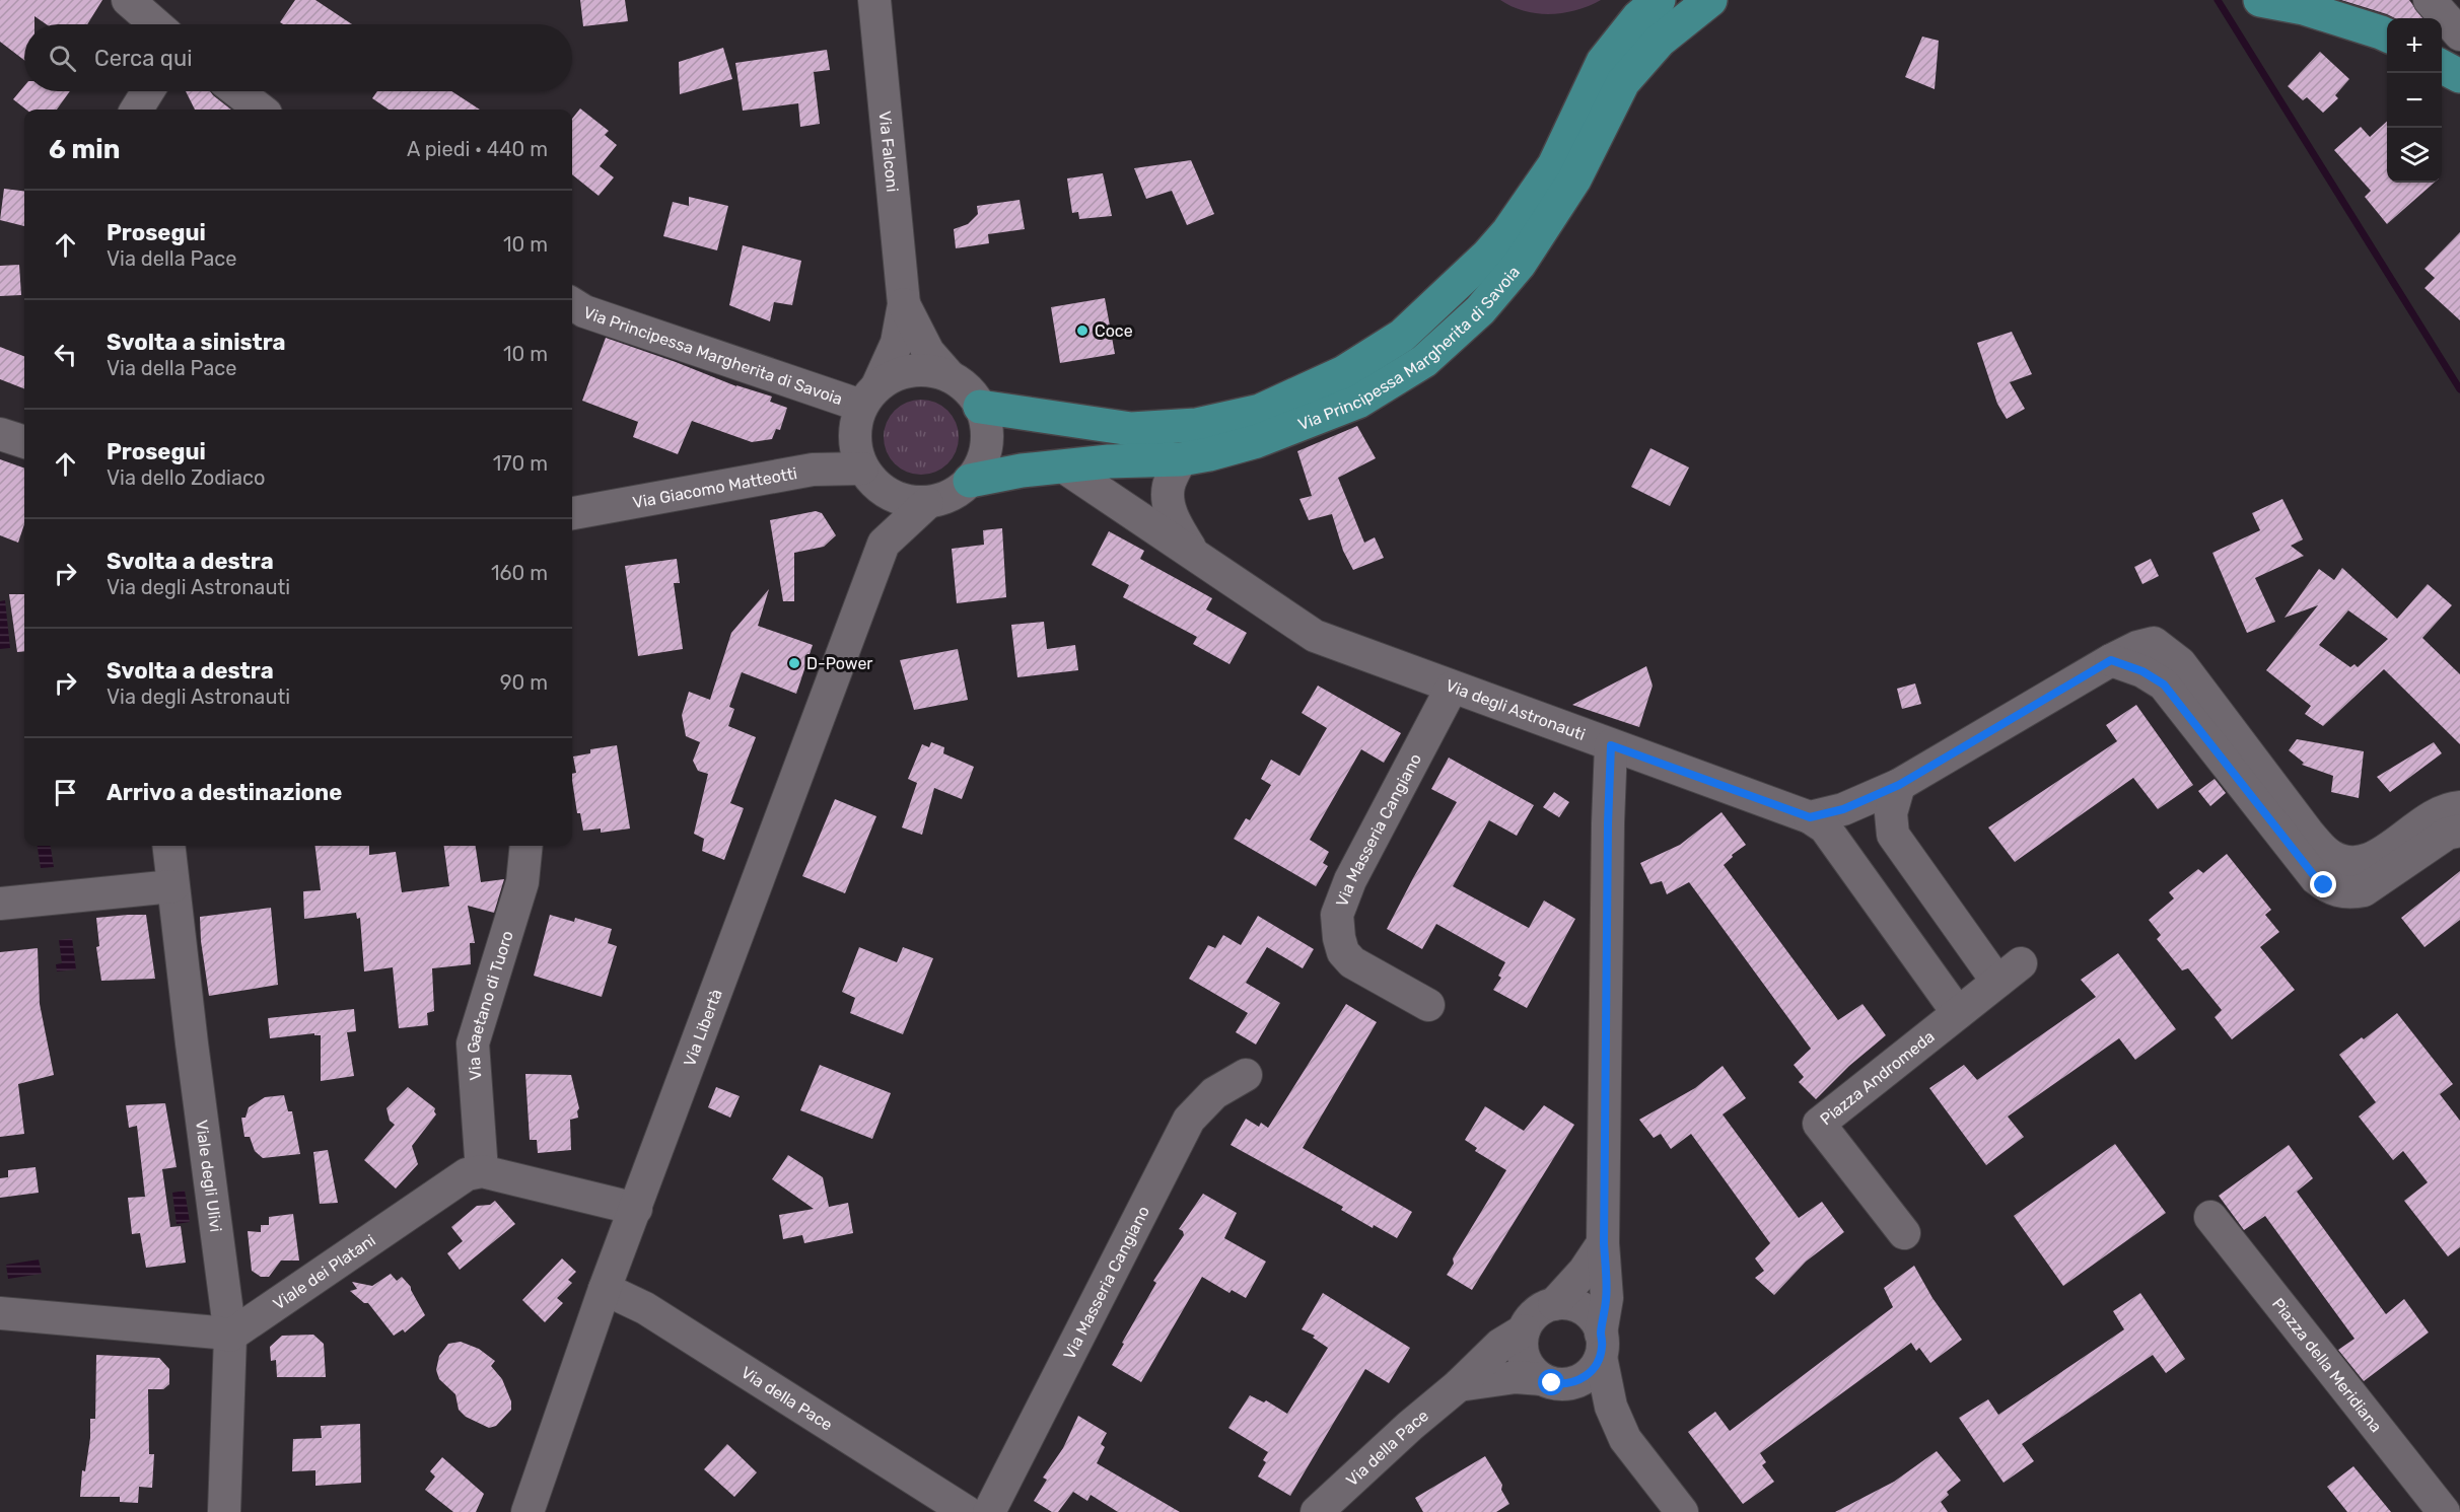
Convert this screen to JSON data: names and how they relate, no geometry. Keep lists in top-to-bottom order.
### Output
{
  "streets": {
    "main road": ["Via Principessa Margherita di Savoia"],
    "street": [
      "Via Falconi",
      "Via Giacomo Matteotti",
      "Via degli Astronauti",
      "Via Masseria Cangiano",
      "Via Gaetano di Tuoro",
      "Via Libertà",
      "Piazza Andromeda",
      "Viale degli Ulivi",
      "Viale dei Platani",
      "Piazza della Meridiana",
      "Via della Pace"
    ]
  },
  "crossings": [
    ["Via Falconi", "Via Principessa Margherita di Savoia"],
    ["Via Falconi", "Via Giacomo Matteotti"],
    ["Via Falconi", "Via Libertà"],
    ["Via Principessa Margherita di Savoia", "Via Giacomo Matteotti"],
    ["Via Principessa Margherita di Savoia", "Via degli Astronauti"],
    ["Via Principessa Margherita di Savoia", "Via Libertà"],
    ["Via Giacomo Matteotti", "Via Libertà"],
    ["Via degli Astronauti", "Via Masseria Cangiano"],
    ["Via Gaetano di Tuoro", "Viale dei Platani"],
    ["Via Libertà", "Via della Pace"],
    ["Viale degli Ulivi", "Viale dei Platani"]
  ],
  "places": ["Coce", "D-Power"],
  "page": {
    "map_buttons": ["+", "−"],
    "search": "Cerca qui",
    "heading": ["6 min", "A piedi · 440 m"],
    "list": [
      ["Prosegui", "Via della Pace", "10 m"],
      ["Svolta a sinistra", "Via della Pace", "10 m"],
      ["Prosegui", "Via dello Zodiaco", "170 m"],
      ["Svolta a destra", "Via degli Astronauti", "160 m"],
      ["Svolta a destra", "Via degli Astronauti", "90 m"],
      "Arrivo a destinazione"
    ]
  }
}
